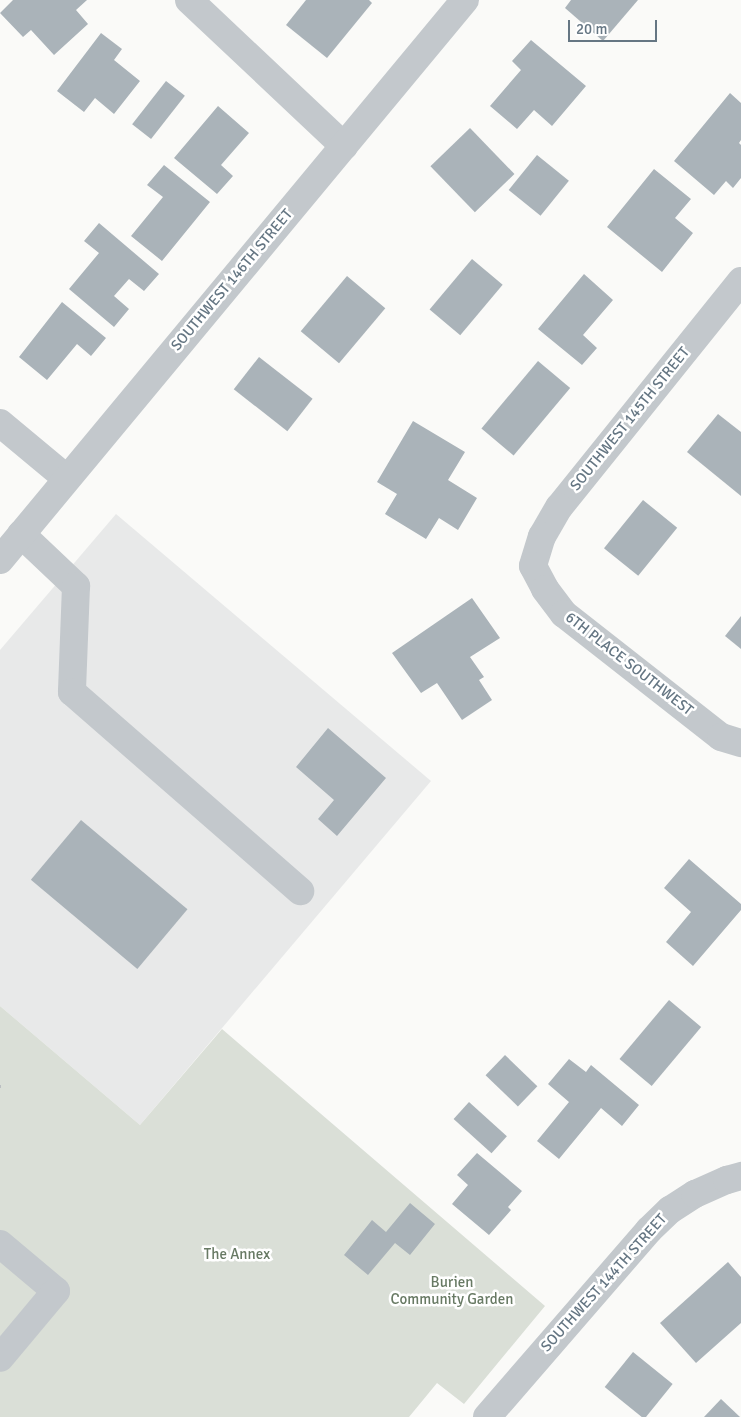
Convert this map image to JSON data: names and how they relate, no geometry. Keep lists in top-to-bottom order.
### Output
{
  "streets": {
    "street": [
      "SOUTHWEST 146TH STREET",
      "SOUTHWEST 145TH STREET",
      "6TH PLACE SOUTHWEST",
      "SOUTHWEST 144TH STREET"
    ]
  },
  "crossings": [
    ["SOUTHWEST 145TH STREET", "6TH PLACE SOUTHWEST"]
  ],
  "parks": ["The Annex", "Burien Community Garden"],
  "scale_bar": "20 m"
}
